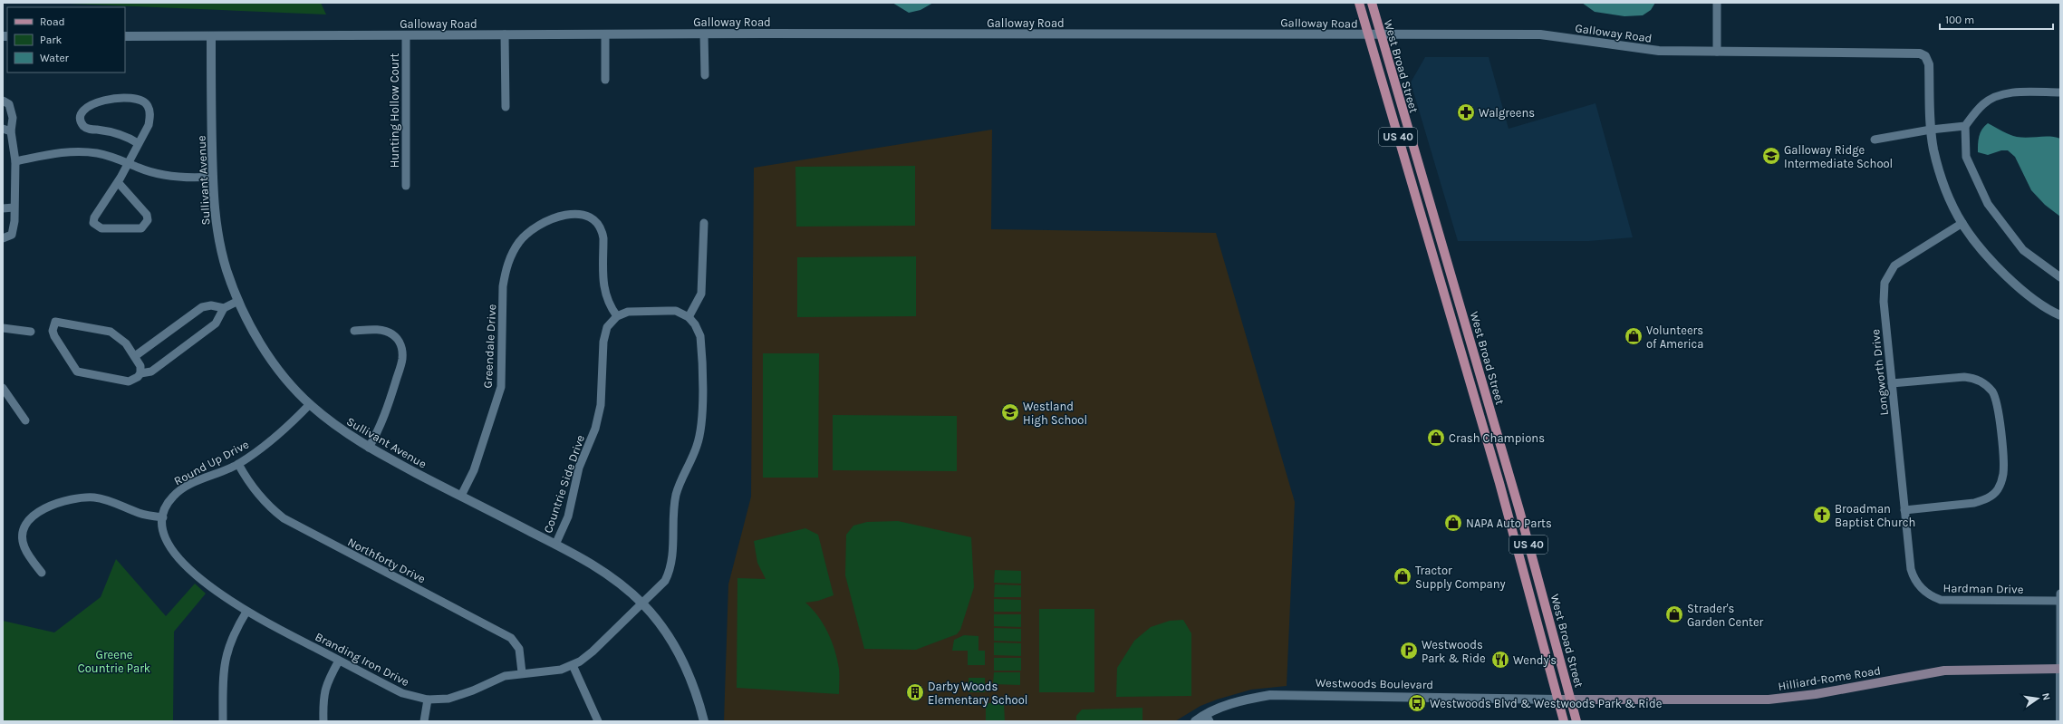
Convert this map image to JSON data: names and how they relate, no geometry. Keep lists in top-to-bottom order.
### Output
{
  "streets": {
    "main road": ["West Broad Street", "US 40", "Hilliard-Rome Road"],
    "street": [
      "Galloway Road",
      "Hunting Hollow Court",
      "Sullivant Avenue",
      "Greendale Drive",
      "Longworth Drive",
      "Round Up Drive",
      "Countrie Side Drive",
      "Northforty Drive",
      "Hardman Drive",
      "Branding Iron Drive",
      "Westwoods Boulevard"
    ]
  },
  "crossings": [
    ["Galloway Road", "West Broad Street"],
    ["Galloway Road", "Hunting Hollow Court"],
    ["Galloway Road", "Sullivant Avenue"],
    ["West Broad Street", "Hilliard-Rome Road"],
    ["West Broad Street", "Westwoods Boulevard"],
    ["Sullivant Avenue", "Greendale Drive"],
    ["Sullivant Avenue", "Round Up Drive"],
    ["Sullivant Avenue", "Countrie Side Drive"],
    ["Sullivant Avenue", "Branding Iron Drive"],
    ["Greendale Drive", "Countrie Side Drive"],
    ["Longworth Drive", "Hardman Drive"],
    ["Round Up Drive", "Northforty Drive"],
    ["Round Up Drive", "Branding Iron Drive"],
    ["Northforty Drive", "Branding Iron Drive"],
    ["Hilliard-Rome Road", "Westwoods Boulevard"]
  ],
  "parks": ["Greene Countrie Park"],
  "places": {
    "pharmacy": ["Walgreens"],
    "school or university": ["Galloway Ridge Intermediate School", "Westland High School"],
    "shop": [
      "Volunteers of America",
      "Crash Champions",
      "NAPA Auto Parts",
      "Tractor Supply Company",
      "Strader's Garden Center"
    ],
    "church": ["Broadman Baptist Church"],
    "parking": ["Westwoods Park & Ride"],
    "restaurant": ["Wendy's"],
    "building": ["Darby Woods Elementary School"],
    "bus stop": ["Westwoods Blvd & Westwoods Park & Ride"]
  },
  "legend": ["Road", "Park", "Water"],
  "scale_bar": "100 m",
  "north": "right"
}
